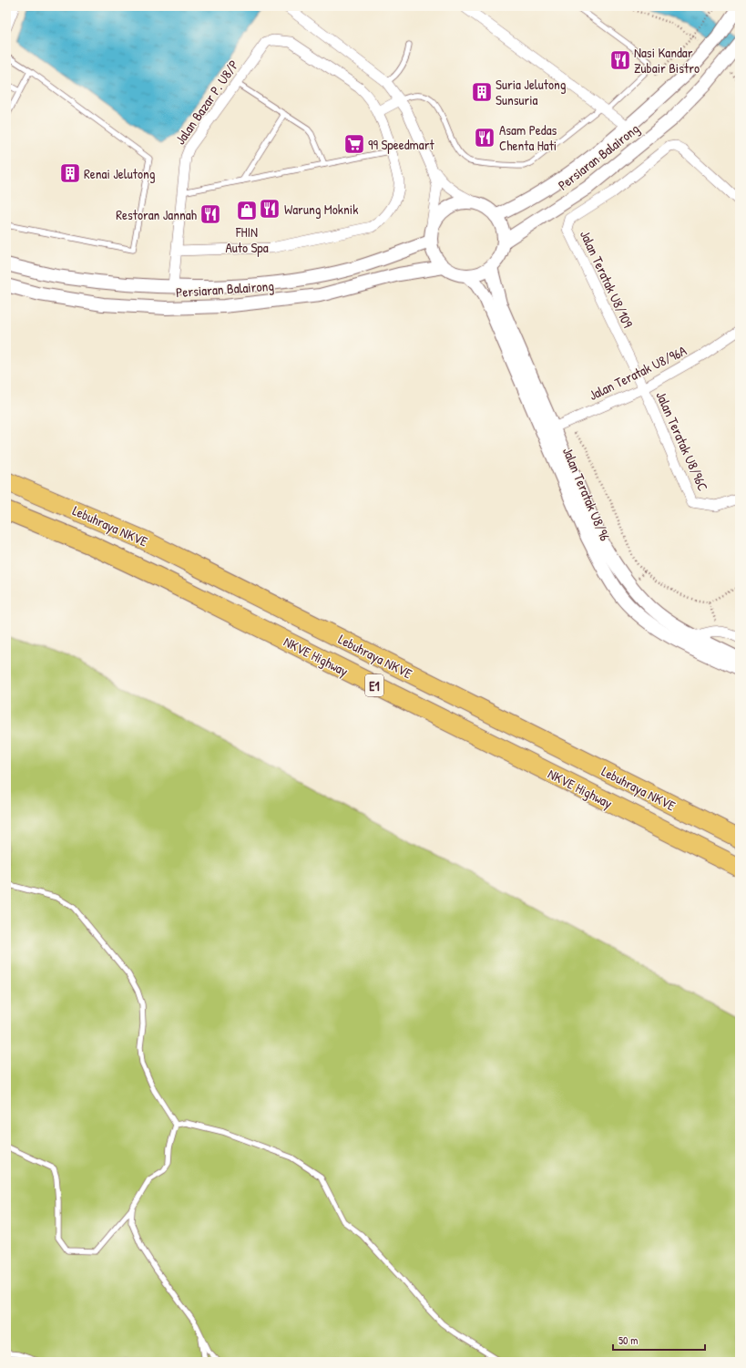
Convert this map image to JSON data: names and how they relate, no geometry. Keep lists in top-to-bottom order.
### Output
{
  "streets": {
    "highway": ["Lebuhraya NKVE", "NKVE Highway", "E1"],
    "street": [
      "Jalan Bazar P. U8/P",
      "Persiaran Balairong",
      "Jalan Teratak U8/109",
      "Jalan Teratak U8/96A",
      "Jalan Teratak U8/96C",
      "Jalan Teratak U8/96"
    ]
  },
  "crossings": [
    ["Jalan Bazar P. U8/P", "Persiaran Balairong"],
    ["Persiaran Balairong", "Jalan Teratak U8/96"],
    ["Jalan Teratak U8/109", "Jalan Teratak U8/96A"],
    ["Jalan Teratak U8/109", "Jalan Teratak U8/96C"],
    ["Jalan Teratak U8/96A", "Jalan Teratak U8/96C"],
    ["Jalan Teratak U8/96A", "Jalan Teratak U8/96"]
  ],
  "places": {
    "restaurant": [
      "Nasi Kandar Zubair Bistro",
      "Asam Pedas Chenta Hati",
      "Warung Moknik",
      "Restoran Jannah"
    ],
    "building": ["Suria Jelutong Sunsuria", "Renai Jelutong"],
    "supermarket": ["99 Speedmart"],
    "shop": ["FHIN Auto Spa"]
  },
  "scale_bar": "50 m"
}
